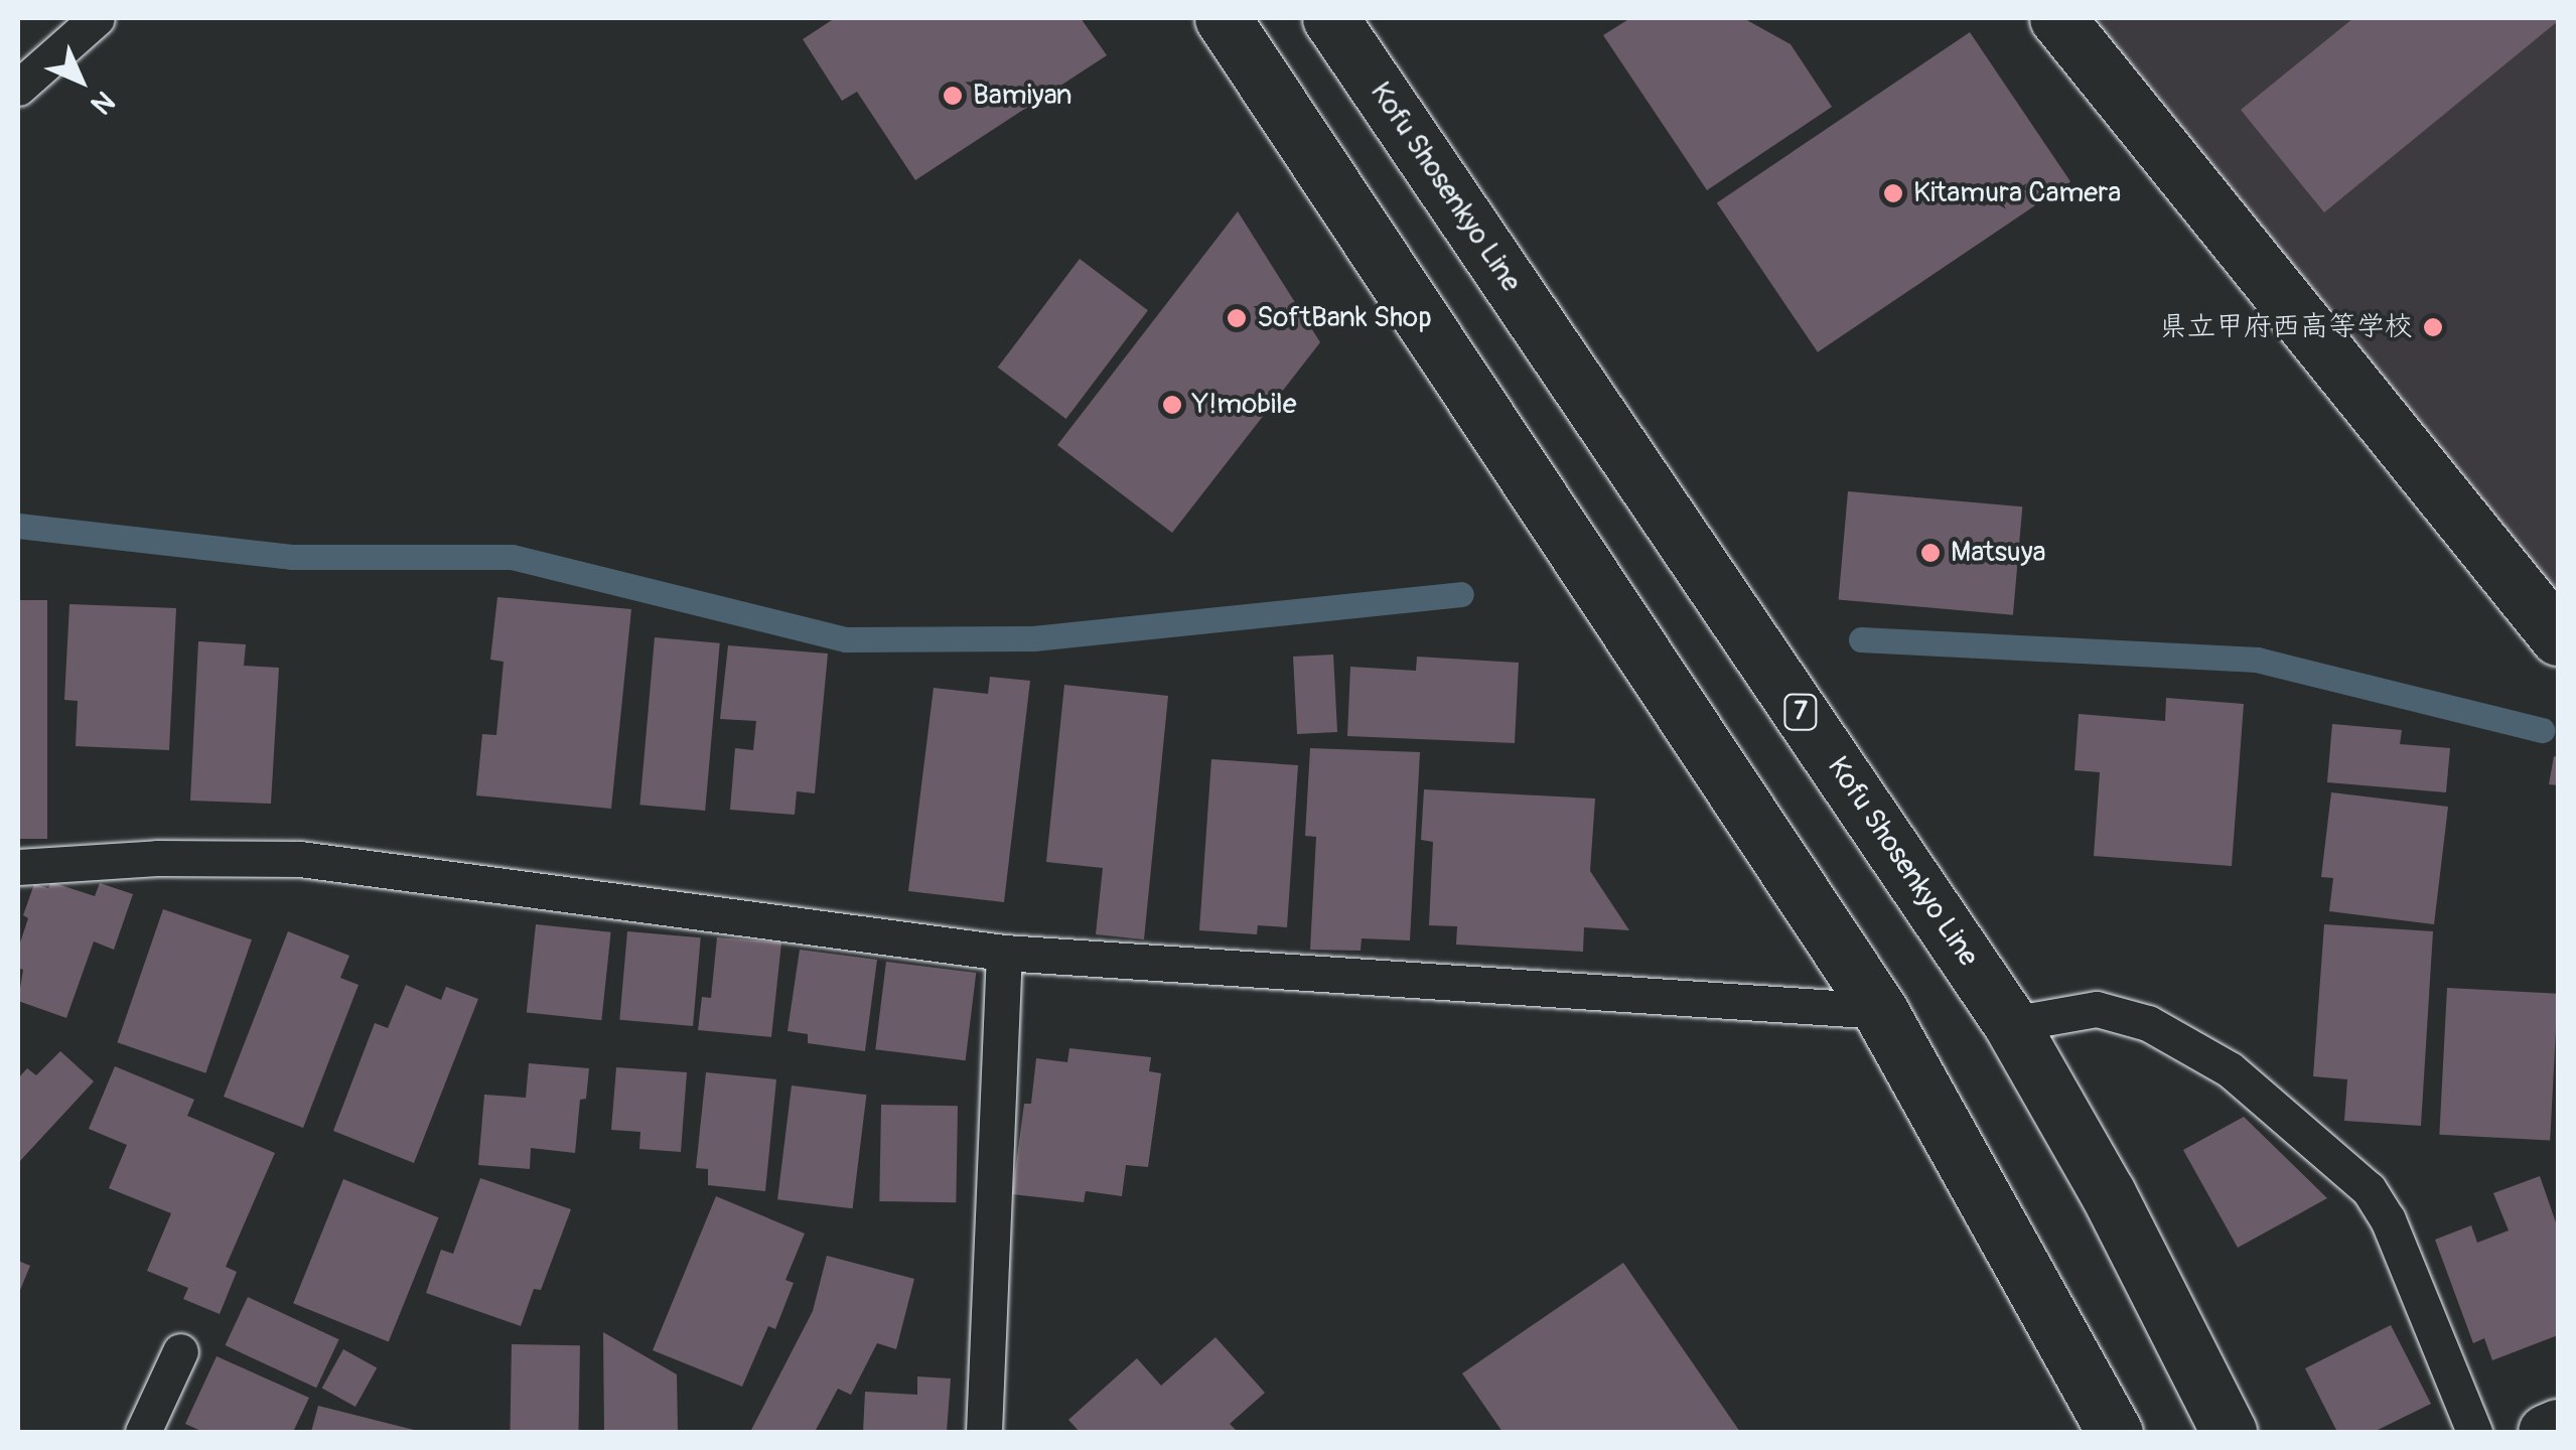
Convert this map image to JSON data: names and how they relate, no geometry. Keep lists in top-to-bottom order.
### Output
{
  "streets": {
    "main road": ["Kofu Shosenkyo Line", "7"]
  },
  "places": [
    "Bamiyan",
    "Kitamura Camera",
    "SoftBank Shop",
    "県立甲府西高等学校",
    "Y!mobile",
    "Matsuya"
  ],
  "north": "bottom right"
}
